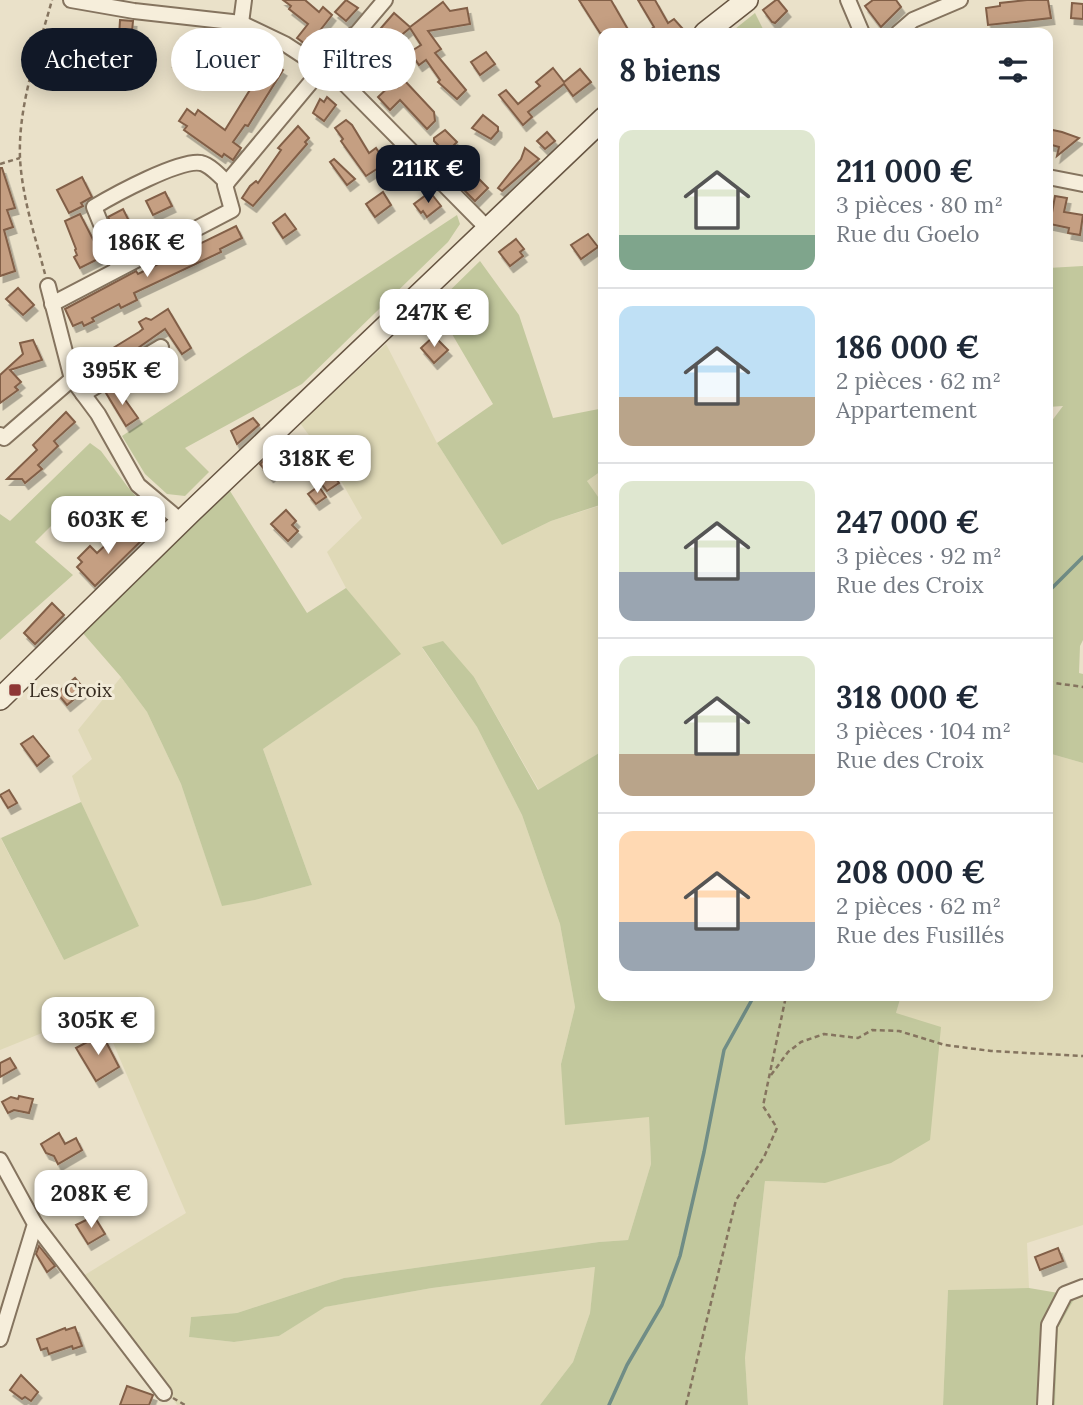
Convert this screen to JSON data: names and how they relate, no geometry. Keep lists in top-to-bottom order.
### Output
{
  "places": {
    "transit": ["Les Croix"]
  },
  "page": {
    "chip": ["Acheter", "Louer", "Filtres"],
    "heading": "8 biens",
    "list": [
      {
        "name": "211 000 €",
        "note": "3 pièces · 80 m² · Rue du Goelo"
      },
      {
        "name": "186 000 €",
        "note": "2 pièces · 62 m² · Appartement"
      },
      {
        "name": "247 000 €",
        "note": "3 pièces · 92 m² · Rue des Croix"
      },
      {
        "name": "318 000 €",
        "note": "3 pièces · 104 m² · Rue des Croix"
      },
      {
        "name": "208 000 €",
        "note": "2 pièces · 62 m² · Rue des Fusillés"
      }
    ],
    "price": [
      "211K €",
      "186K €",
      "247K €",
      "395K €",
      "318K €",
      "603K €",
      "305K €",
      "208K €"
    ]
  }
}
